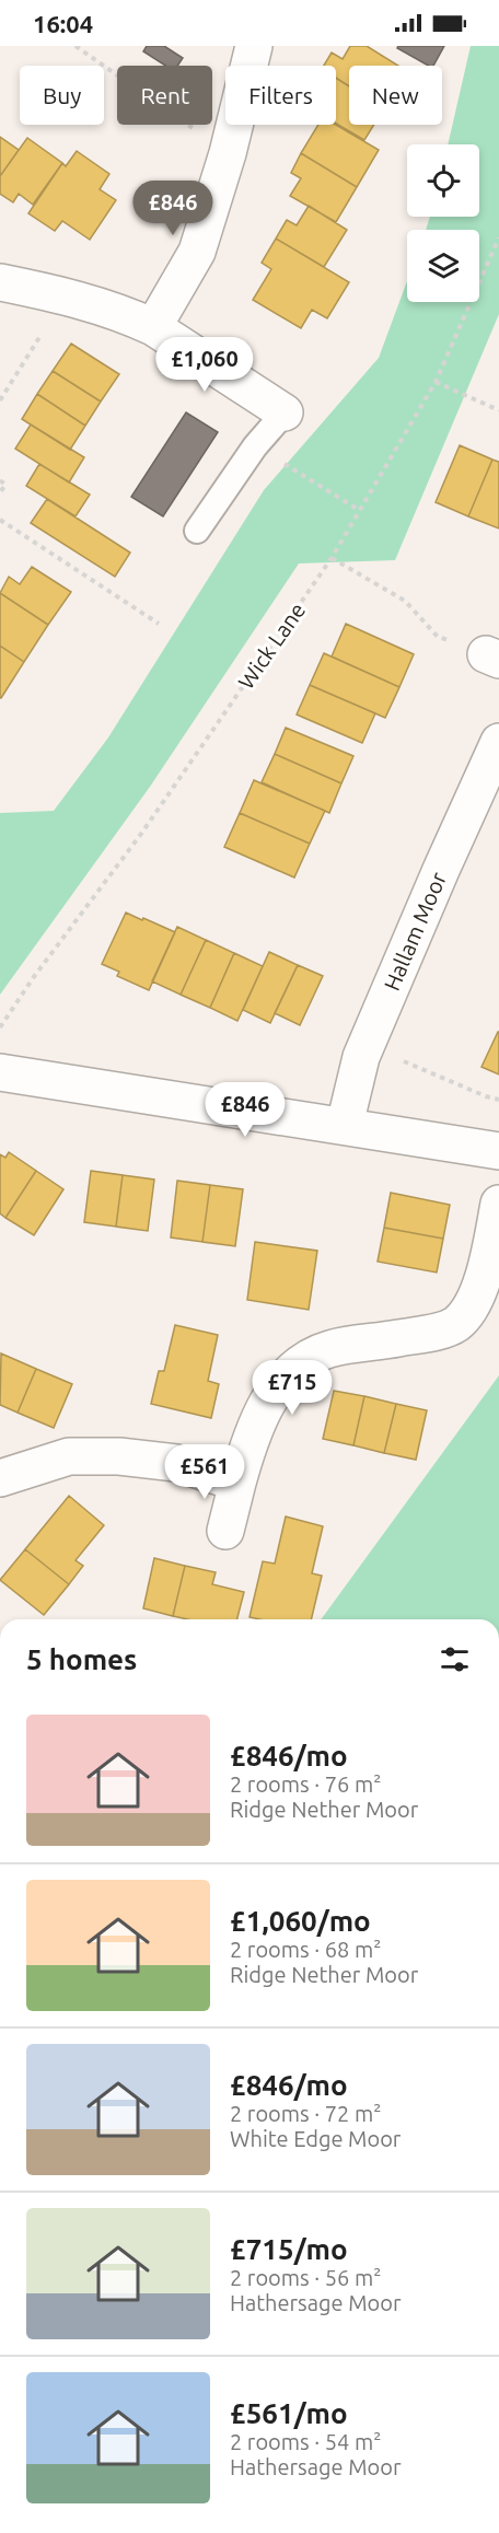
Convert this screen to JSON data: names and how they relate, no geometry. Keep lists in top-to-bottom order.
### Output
{
  "streets": {
    "main road": ["Hallam Moor"],
    "path": ["Wick Lane"]
  },
  "page": {
    "status": "16:04",
    "chip": [
      "Buy",
      "Rent",
      "Filters",
      "New"
    ],
    "price": [
      "£846",
      "£1,060",
      "£846",
      "£715",
      "£561"
    ],
    "heading": "5 homes",
    "list": [
      {
        "name": "£846/mo",
        "note": "2 rooms · 76 m² · Ridge Nether Moor"
      },
      {
        "name": "£1,060/mo",
        "note": "2 rooms · 68 m² · Ridge Nether Moor"
      },
      {
        "name": "£846/mo",
        "note": "2 rooms · 72 m² · White Edge Moor"
      },
      {
        "name": "£715/mo",
        "note": "2 rooms · 56 m² · Hathersage Moor"
      },
      {
        "name": "£561/mo",
        "note": "2 rooms · 54 m² · Hathersage Moor"
      }
    ]
  }
}
